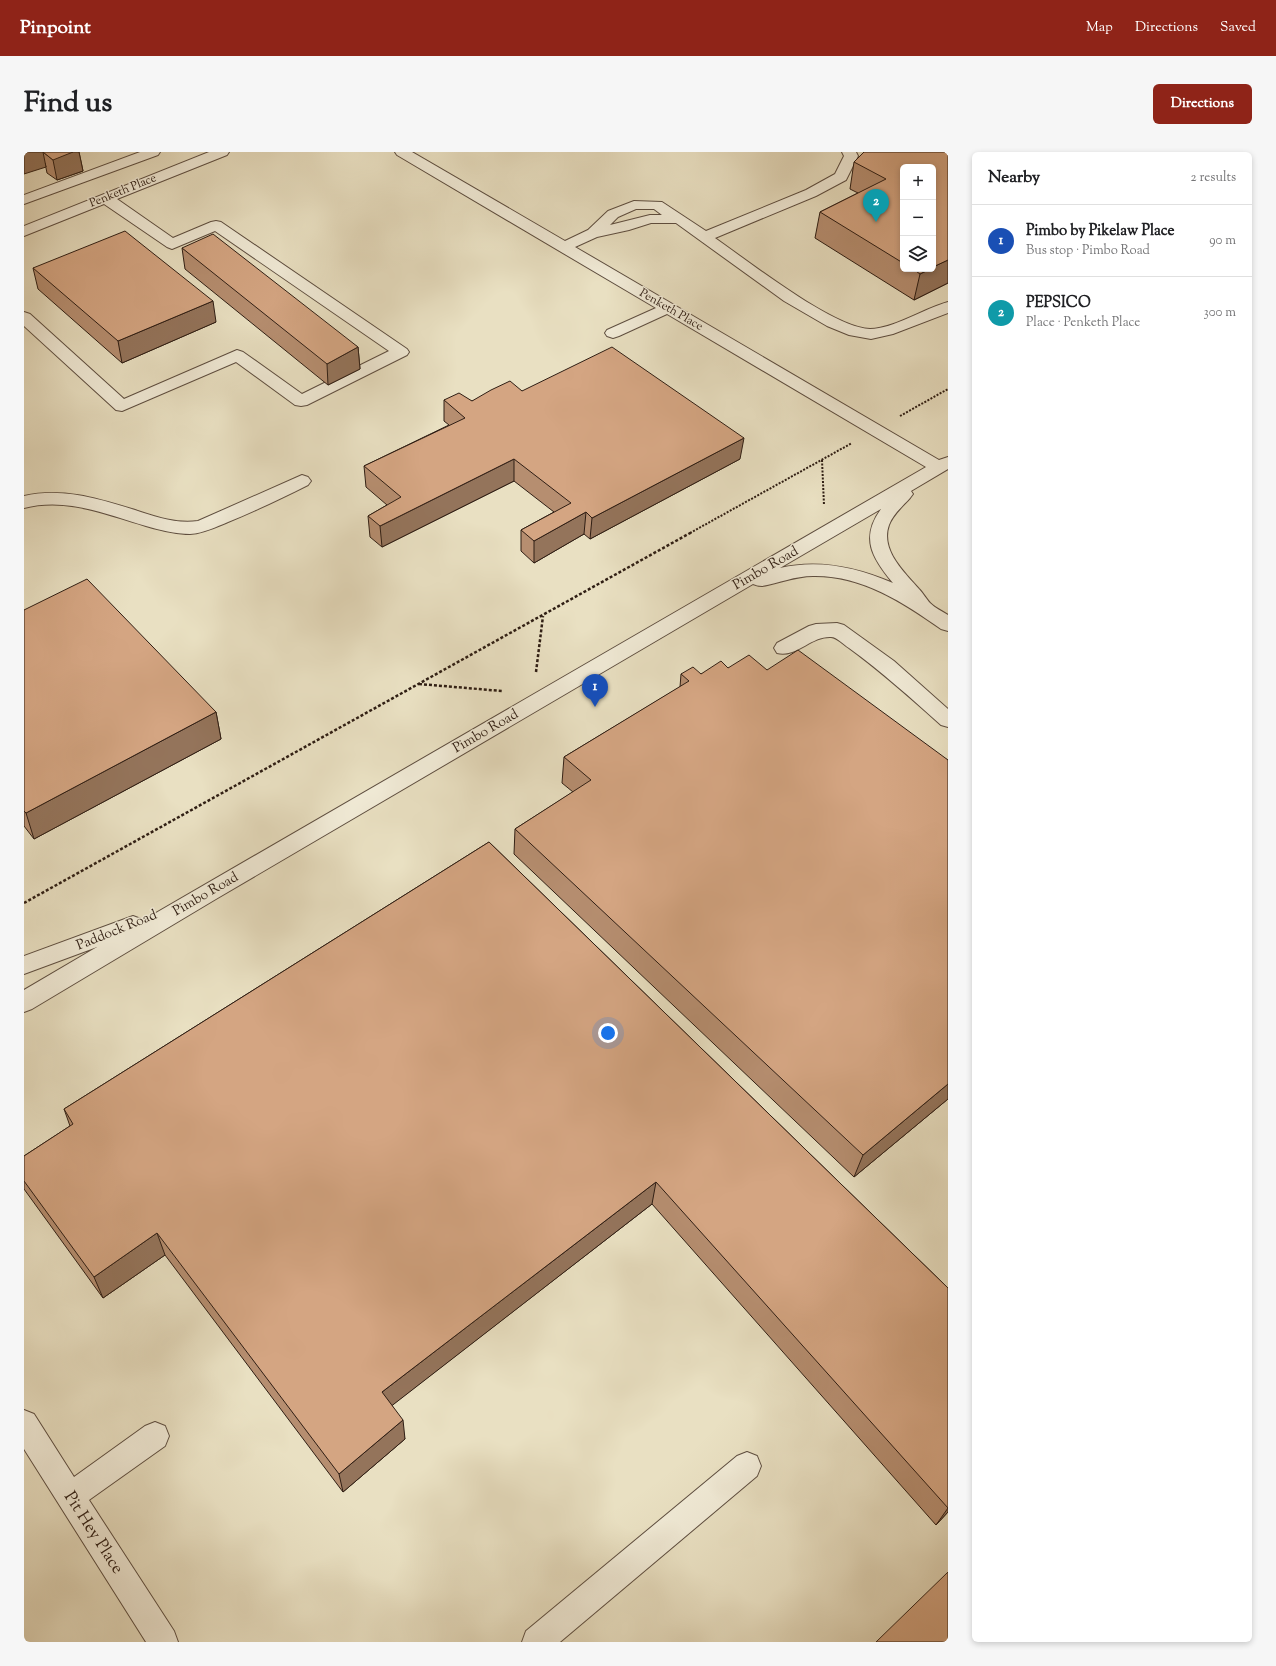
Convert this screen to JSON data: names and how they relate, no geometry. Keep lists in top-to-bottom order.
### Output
{
  "streets": {
    "street": [
      "Penketh Place",
      "Pimbo Road",
      "Paddock Road",
      "Pit Hey Place"
    ]
  },
  "crossings": [
    ["Penketh Place", "Pimbo Road"],
    ["Pimbo Road", "Paddock Road"]
  ],
  "page": {
    "header": "Pinpoint",
    "nav": ["Map", "Directions", "Saved"],
    "title": "Find us",
    "buttons": "Directions",
    "heading": ["Nearby", "2 results"],
    "map_buttons": ["+", "−"],
    "pins": ["2", "1"],
    "list": [
      {
        "mark": "1",
        "name": "Pimbo by Pikelaw Place",
        "note": "Bus stop · Pimbo Road",
        "value": "90 m"
      },
      {
        "mark": "2",
        "name": "PEPSICO",
        "note": "Place · Penketh Place",
        "value": "300 m"
      }
    ]
  }
}
